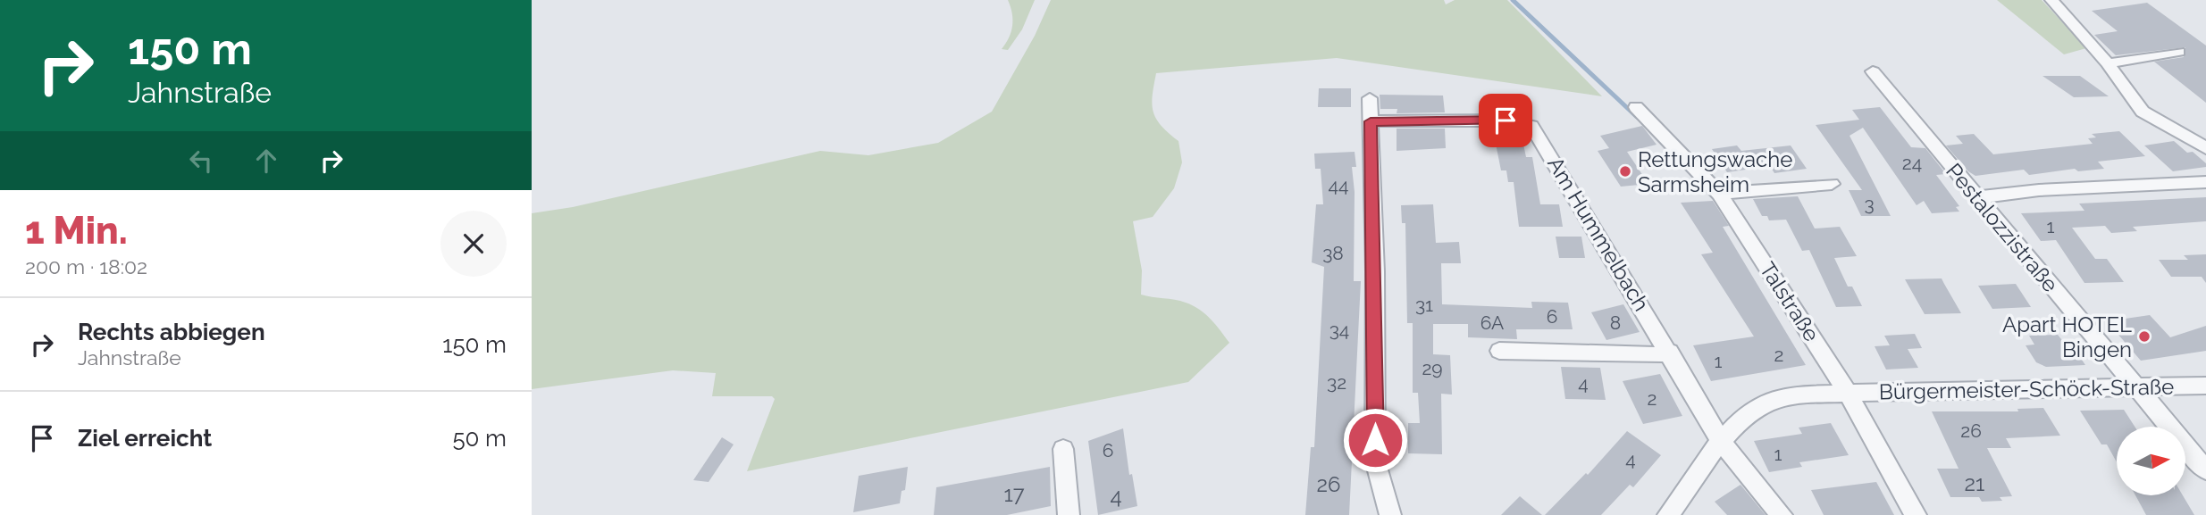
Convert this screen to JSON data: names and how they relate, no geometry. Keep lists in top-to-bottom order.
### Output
{
  "streets": {
    "street": [
      "Pestalozzistraße",
      "Am Hummelbach",
      "Talstraße",
      "Bürgermeister-Schöck-Straße"
    ]
  },
  "crossings": [
    ["Pestalozzistraße", "Bürgermeister-Schöck-Straße"],
    ["Am Hummelbach", "Bürgermeister-Schöck-Straße"],
    ["Talstraße", "Bürgermeister-Schöck-Straße"]
  ],
  "places": ["Rettungswache Sarmsheim", "Apart HOTEL Bingen"],
  "house_numbers": [
    "24",
    "44",
    "3",
    "1",
    "38",
    "31",
    "6",
    "6A",
    "8",
    "34",
    "2",
    "1",
    "29",
    "32",
    "4",
    "2",
    "26",
    "6",
    "1",
    "4",
    "21",
    "26",
    "17",
    "4"
  ],
  "north": "right",
  "page": {
    "turn": ["150 m", "Jahnstraße"],
    "heading": ["1 Min.", "200 m · 18:02"],
    "list": [
      {
        "name": "Rechts abbiegen",
        "note": "Jahnstraße",
        "value": "150 m"
      },
      {
        "name": "Ziel erreicht",
        "value": "50 m"
      }
    ]
  }
}
